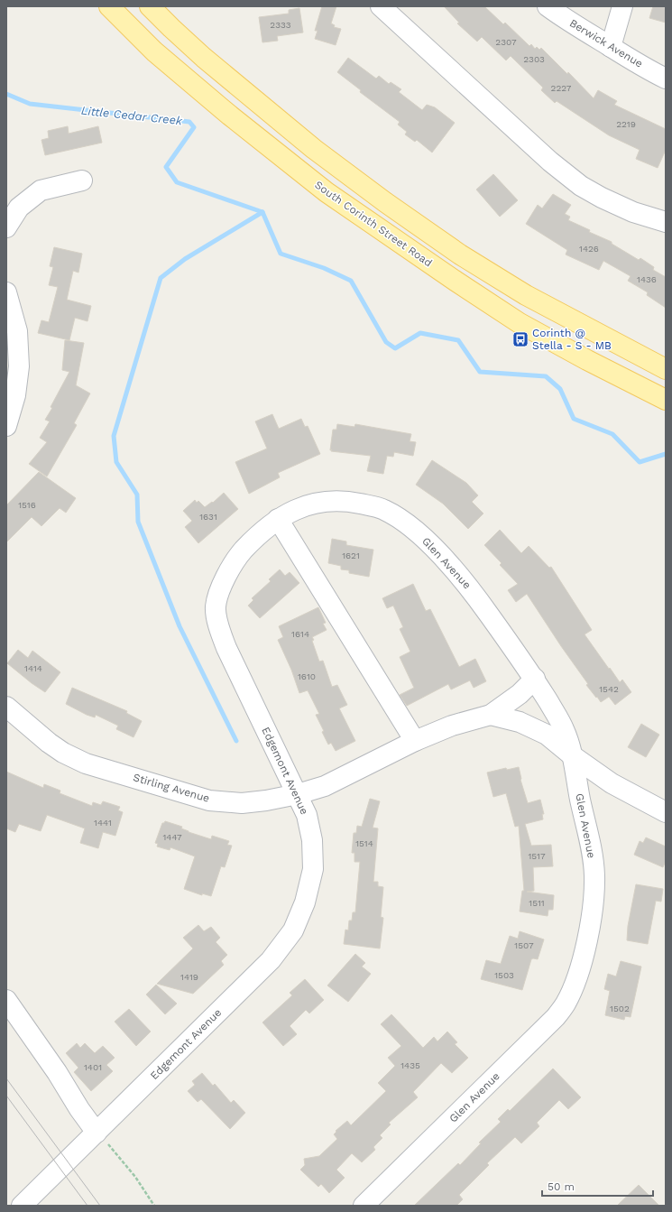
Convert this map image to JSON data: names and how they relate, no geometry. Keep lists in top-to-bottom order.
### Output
{
  "streets": {
    "main road": ["South Corinth Street Road"],
    "street": [
      "Berwick Avenue",
      "Glen Avenue",
      "Edgemont Avenue",
      "Stirling Avenue"
    ]
  },
  "crossings": [
    ["Glen Avenue", "Edgemont Avenue"],
    ["Glen Avenue", "Stirling Avenue"],
    ["Edgemont Avenue", "Stirling Avenue"]
  ],
  "water": ["Little Cedar Creek"],
  "places": {
    "bus stop": ["Corinth @ Stella - S - MB"]
  },
  "house_numbers": [
    "2333",
    "2307",
    "2303",
    "2227",
    "2219",
    "1426",
    "1436",
    "1516",
    "1631",
    "1621",
    "1614",
    "1414",
    "1610",
    "1542",
    "1441",
    "1447",
    "1514",
    "1517",
    "1511",
    "1507",
    "1503",
    "1419",
    "1502",
    "1435",
    "1401"
  ],
  "scale_bar": "50 m"
}
